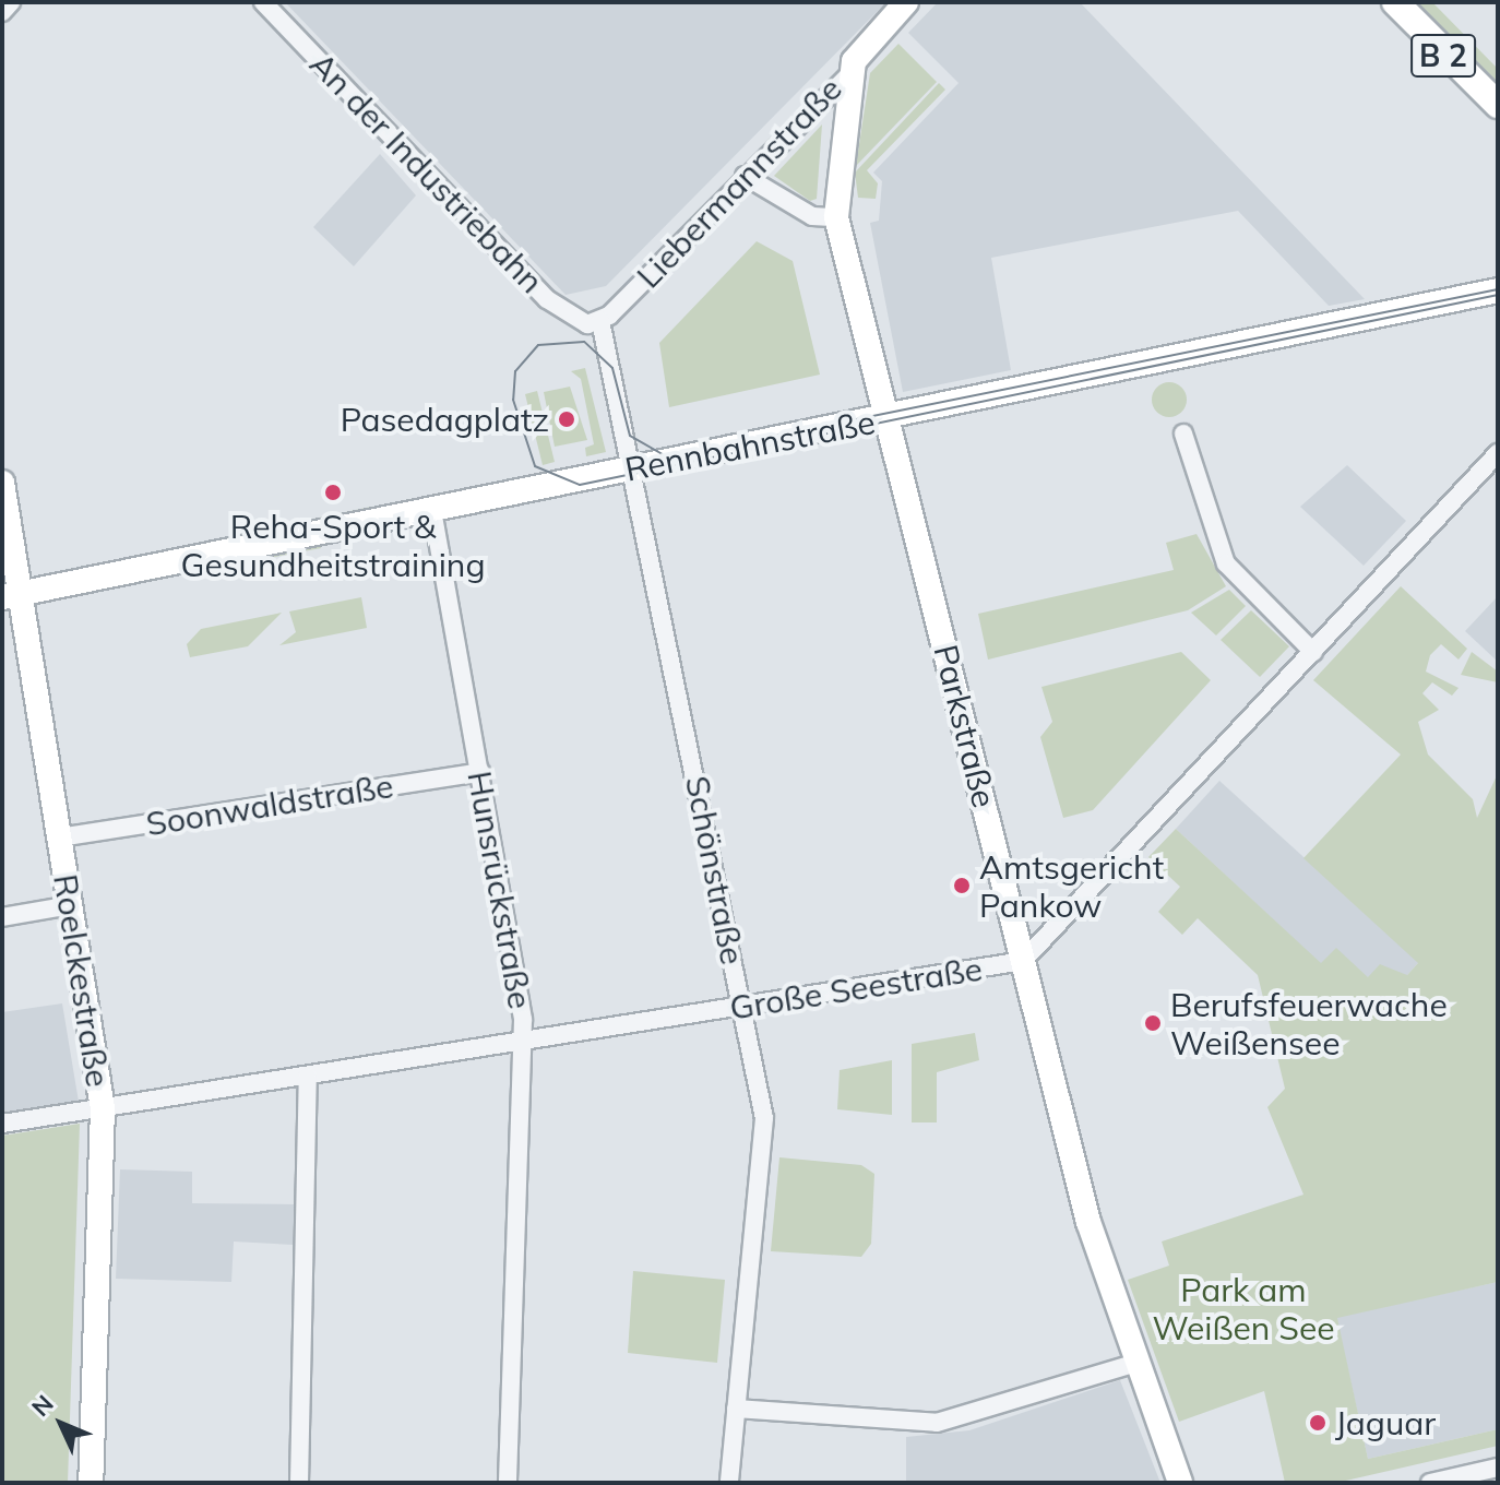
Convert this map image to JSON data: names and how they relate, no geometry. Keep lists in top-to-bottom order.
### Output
{
  "streets": {
    "main road": ["B 2"],
    "street": [
      "An der Industriebahn",
      "Liebermannstraße",
      "Rennbahnstraße",
      "Parkstraße",
      "Soonwaldstraße",
      "Schönstraße",
      "Hunsrückstraße",
      "Roelckestraße",
      "Große Seestraße"
    ]
  },
  "crossings": [
    ["An der Industriebahn", "Liebermannstraße"],
    ["Liebermannstraße", "Parkstraße"],
    ["Rennbahnstraße", "Parkstraße"],
    ["Rennbahnstraße", "Schönstraße"],
    ["Rennbahnstraße", "Hunsrückstraße"],
    ["Rennbahnstraße", "Roelckestraße"],
    ["Parkstraße", "Große Seestraße"],
    ["Soonwaldstraße", "Hunsrückstraße"],
    ["Soonwaldstraße", "Roelckestraße"],
    ["Schönstraße", "Große Seestraße"],
    ["Hunsrückstraße", "Große Seestraße"],
    ["Roelckestraße", "Große Seestraße"]
  ],
  "parks": ["Park am Weißen See"],
  "places": [
    "Pasedagplatz",
    "Reha-Sport & Gesundheitstraining",
    "Amtsgericht Pankow",
    "Berufsfeuerwache Weißensee",
    "Jaguar"
  ],
  "north": "top left"
}
